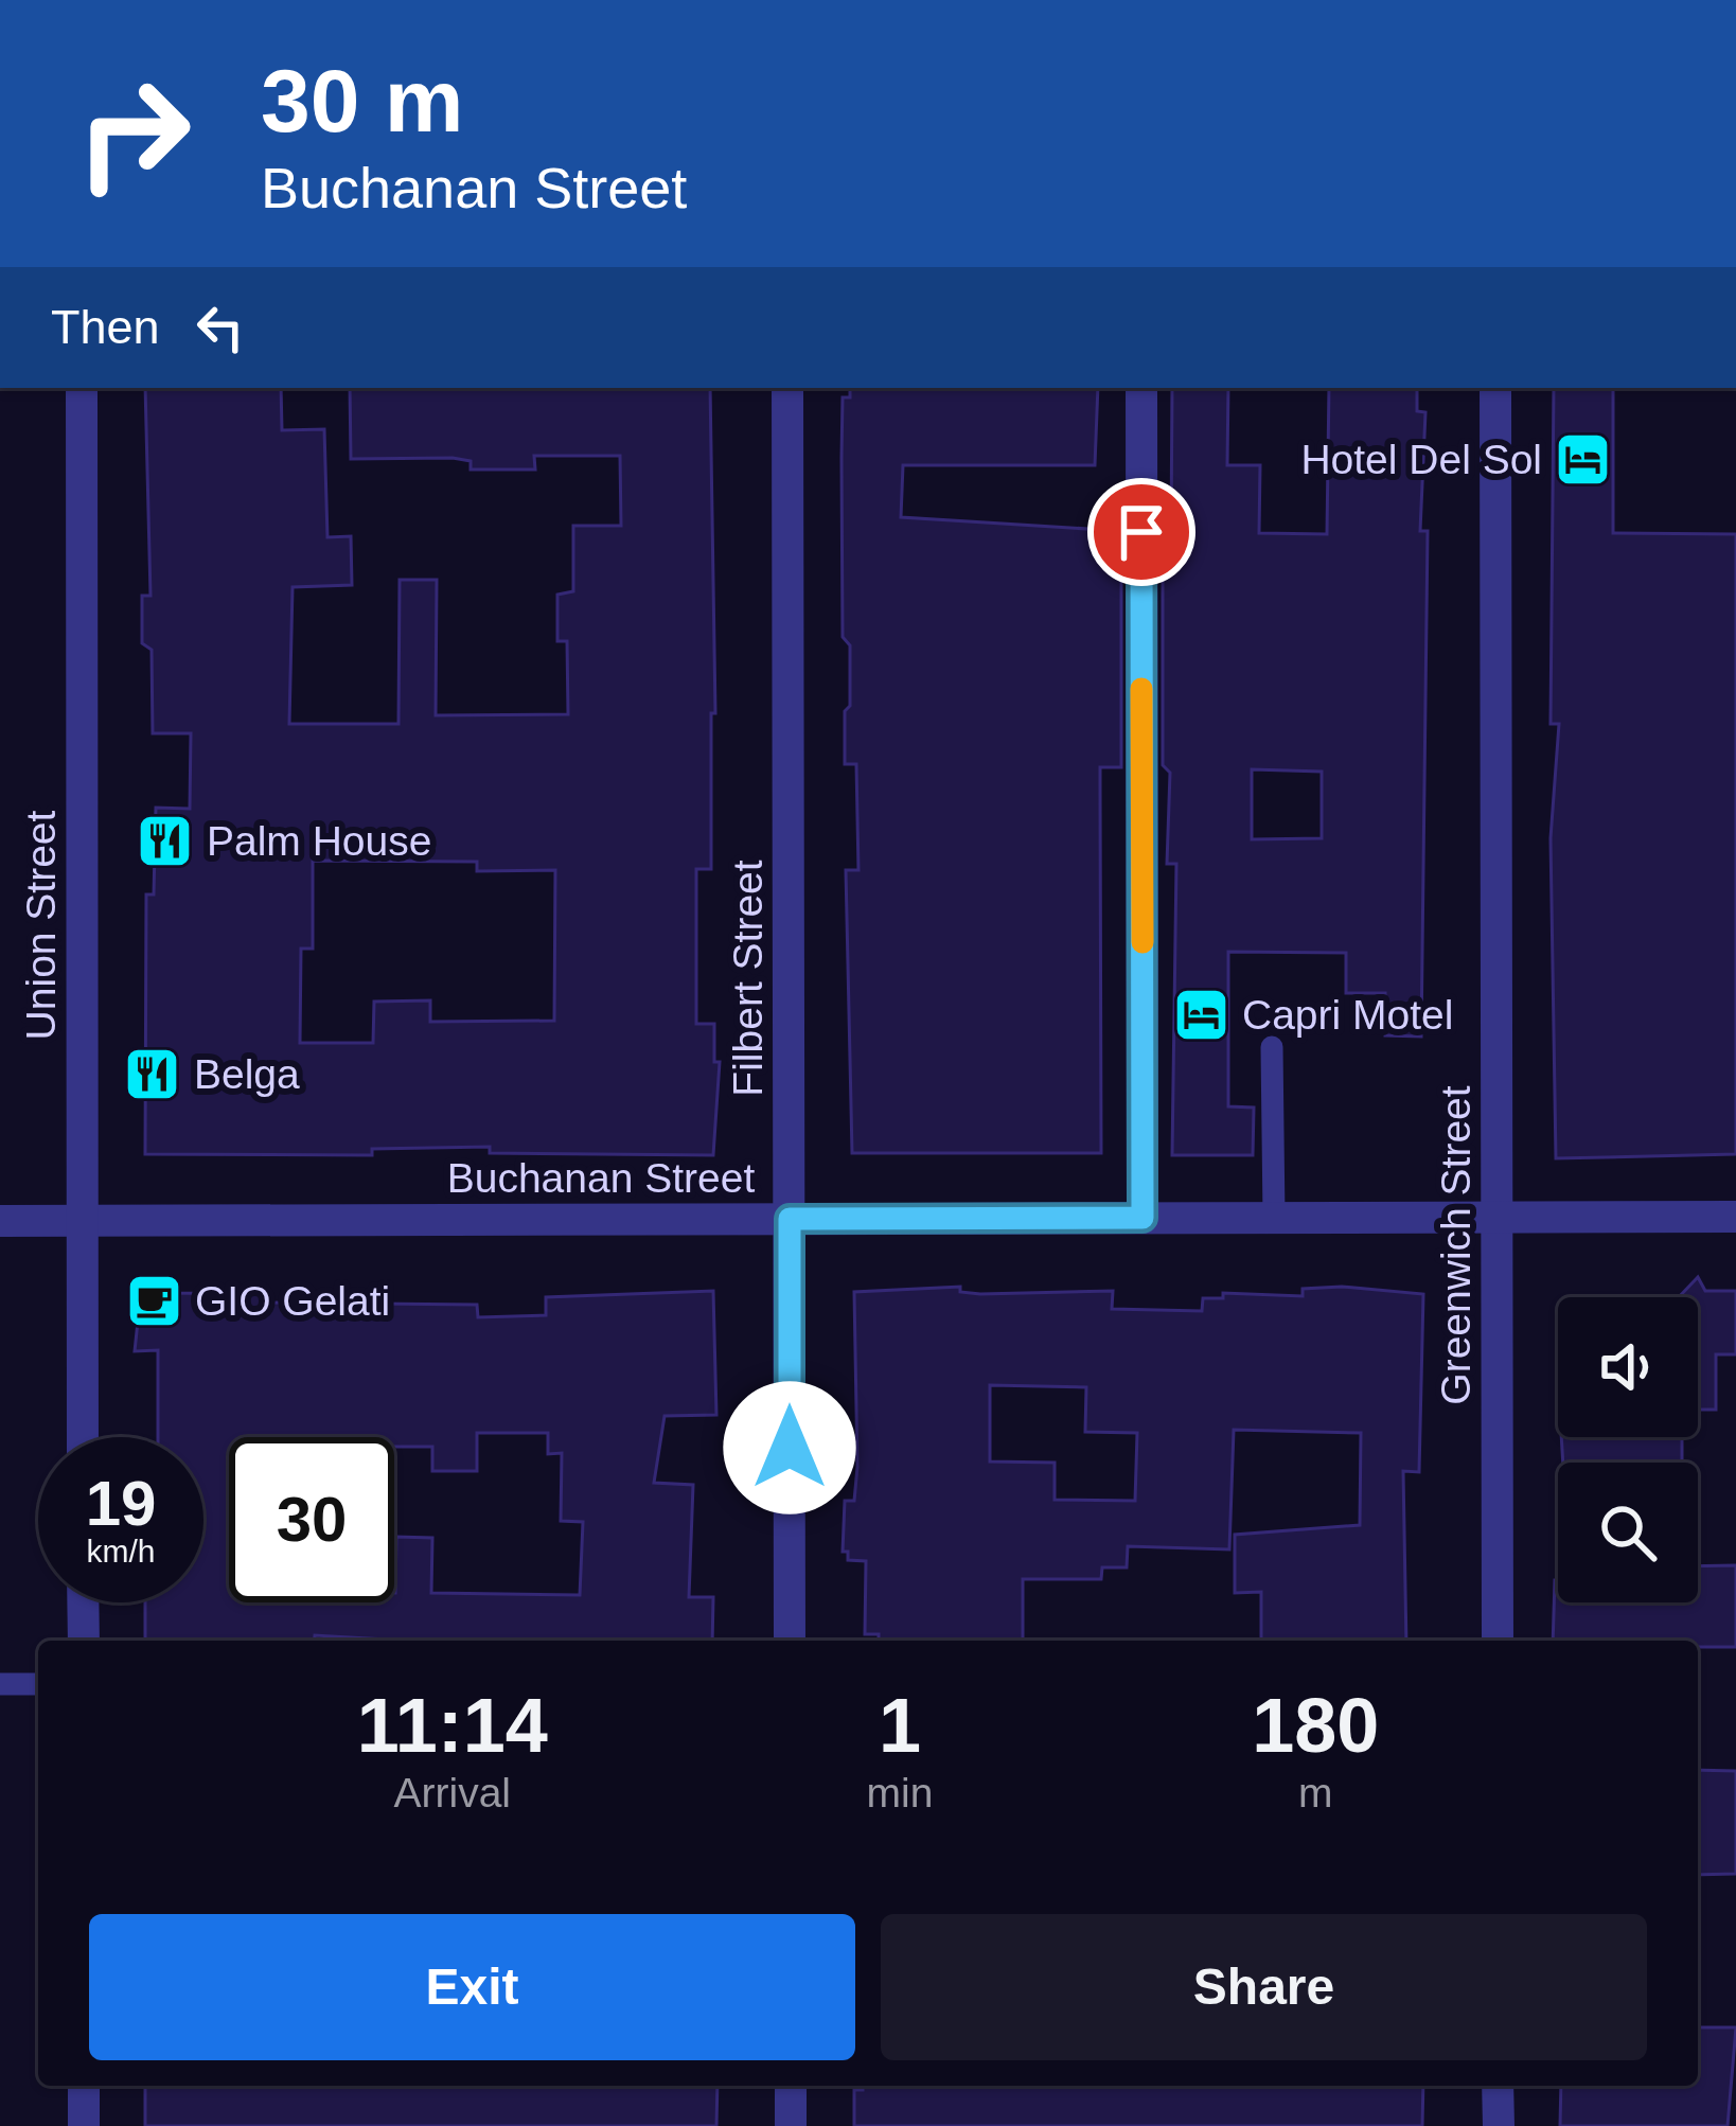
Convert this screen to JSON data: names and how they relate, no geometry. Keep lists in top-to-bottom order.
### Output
{
  "streets": {
    "street": [
      "Union Street",
      "Filbert Street",
      "Buchanan Street",
      "Greenwich Street"
    ]
  },
  "crossings": [
    ["Union Street", "Buchanan Street"],
    ["Filbert Street", "Buchanan Street"],
    ["Buchanan Street", "Greenwich Street"]
  ],
  "places": {
    "hotel": ["Hotel Del Sol", "Capri Motel"],
    "restaurant": ["Palm House", "Belga"],
    "cafe": ["GIO Gelati"]
  },
  "page": {
    "turn": ["30 m", "Buchanan Street"],
    "then": "Then",
    "speed": "19 km/h",
    "limit": "30",
    "eta": [
      "11:14",
      "Arrival",
      "1",
      "min",
      "180",
      "m"
    ],
    "buttons": ["Exit", "Share"]
  }
}
